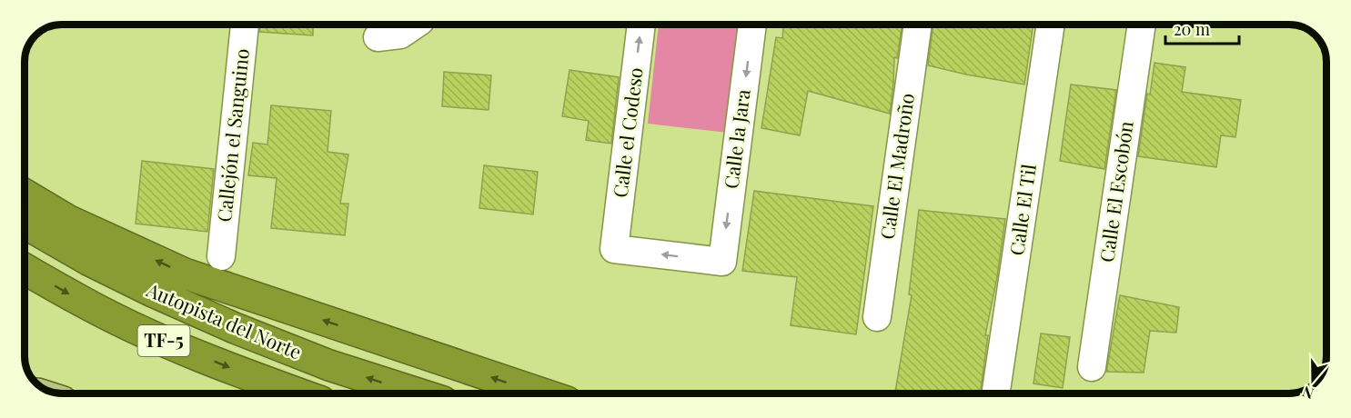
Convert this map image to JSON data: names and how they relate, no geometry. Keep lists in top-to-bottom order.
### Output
{
  "streets": {
    "highway": ["Autopista del Norte", "TF-5"],
    "street": [
      "Calle el Codeso",
      "Callejón el Sanguino",
      "Calle la Jara",
      "Calle El Madroño",
      "Calle El Escobón",
      "Calle El Til"
    ]
  },
  "crossings": [
    ["Calle el Codeso", "Calle la Jara"]
  ],
  "one_way": ["Calle la Jara"],
  "scale_bar": "20 m",
  "north": "bottom"
}
